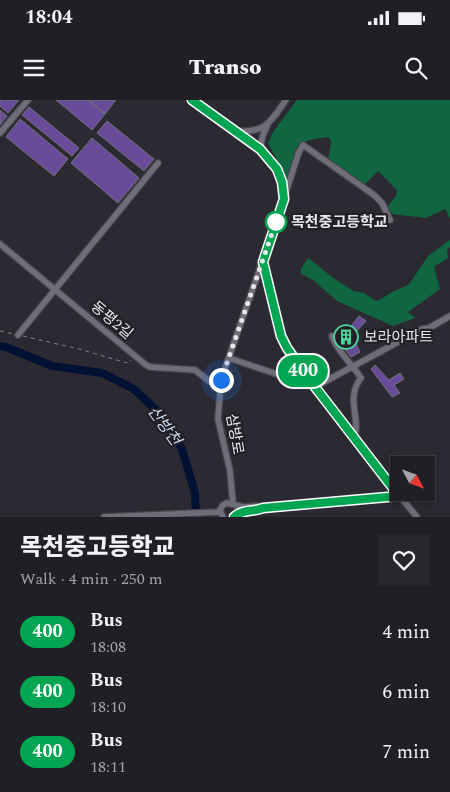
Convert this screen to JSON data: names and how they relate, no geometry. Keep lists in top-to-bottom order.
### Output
{
  "streets": {
    "street": ["동평2길", "삼방로"]
  },
  "crossings": [
    ["동평2길", "삼방로"]
  ],
  "water": ["산방천"],
  "places": {
    "other": ["목천중고등학교"],
    "building": ["보라아파트"]
  },
  "lines": ["bus line 400"],
  "north": "bottom right",
  "page": {
    "status": "18:04",
    "header": "Transo",
    "on_map": "400",
    "heading": ["목천중고등학교", "Walk · 4 min · 250 m"],
    "list": [
      {
        "mark": "400",
        "name": "Bus",
        "note": "18:08",
        "value": "4 min"
      },
      {
        "mark": "400",
        "name": "Bus",
        "note": "18:10",
        "value": "6 min"
      },
      {
        "mark": "400",
        "name": "Bus",
        "note": "18:11",
        "value": "7 min"
      }
    ]
  }
}
